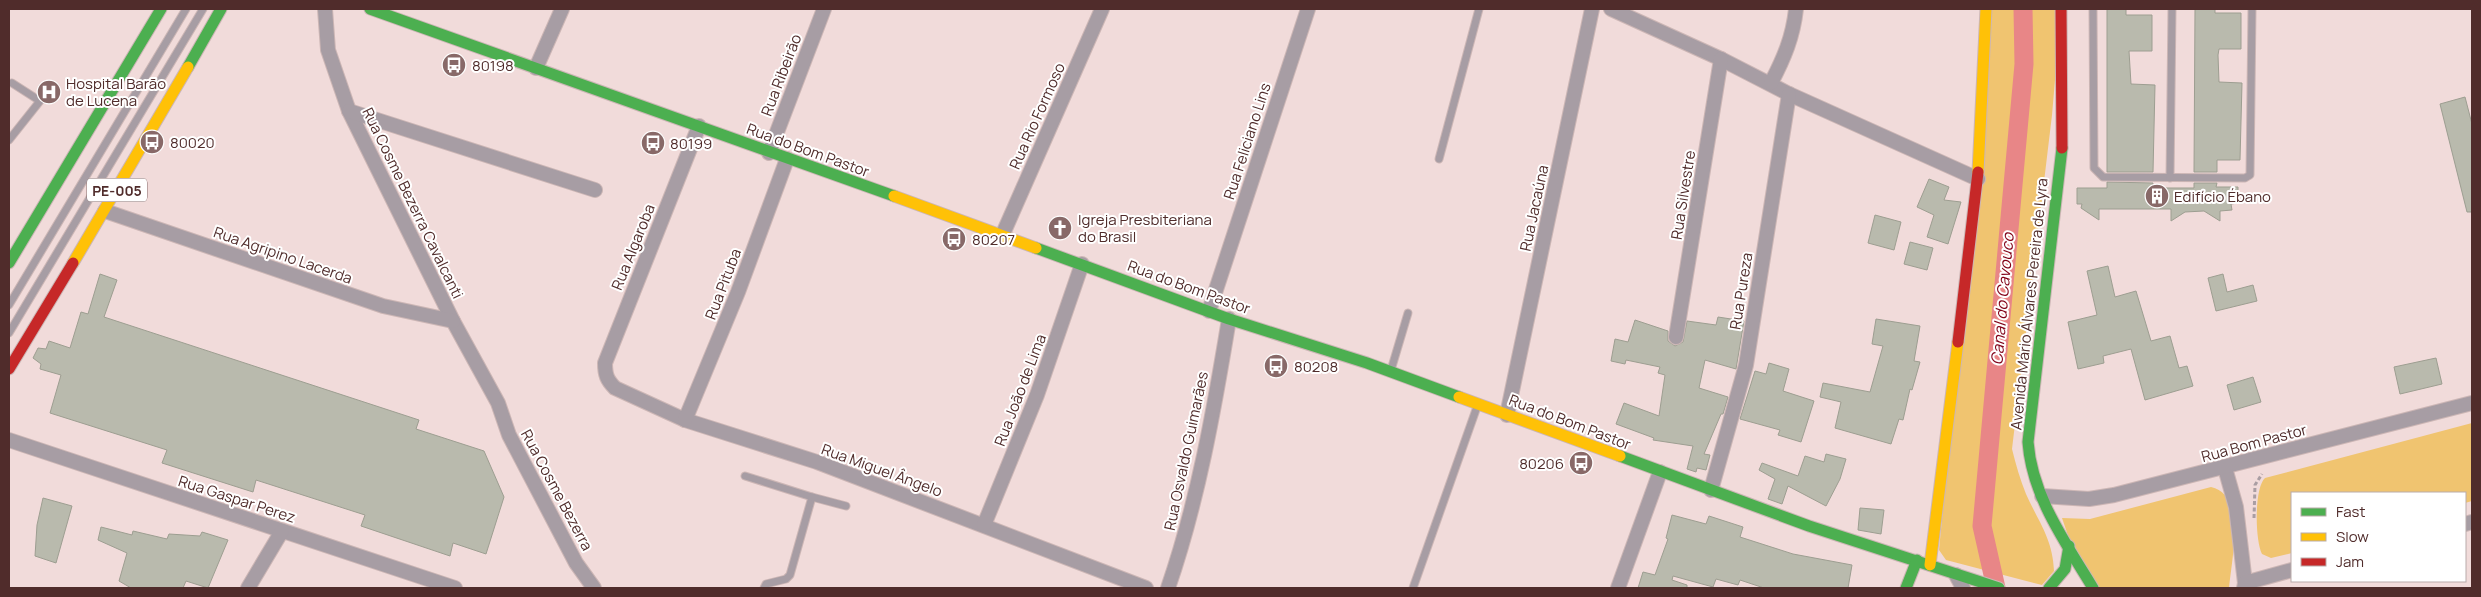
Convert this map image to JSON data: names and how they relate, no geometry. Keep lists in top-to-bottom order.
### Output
{
  "streets": {
    "street": [
      "Rua Ribeirão",
      "Rua Rio Formoso",
      "Rua Feliciano Lins",
      "Rua do Bom Pastor",
      "PE-005",
      "Rua Silvestre",
      "Rua Cosme Bezerra Cavalcanti",
      "Rua Jacaúna",
      "Rua Algaroba",
      "Rua Agripino Lacerda",
      "Rua Pituba",
      "Rua Pureza",
      "Avenida Mário Álvares Pereira de Lyra",
      "Rua João de Lima",
      "Rua Bom Pastor",
      "Rua Osvaldo Guimarães",
      "Rua Miguel Ângelo",
      "Rua Cosme Bezerra",
      "Rua Gaspar Perez"
    ]
  },
  "crossings": [
    ["Rua Ribeirão", "Rua do Bom Pastor"],
    ["Rua Rio Formoso", "Rua do Bom Pastor"],
    ["Rua Feliciano Lins", "Rua do Bom Pastor"],
    ["Rua do Bom Pastor", "Rua Jacaúna"],
    ["Rua do Bom Pastor", "Rua Algaroba"],
    ["Rua do Bom Pastor", "Rua Pituba"],
    ["Rua do Bom Pastor", "Rua Pureza"],
    ["Rua do Bom Pastor", "Rua João de Lima"],
    ["Rua do Bom Pastor", "Rua Osvaldo Guimarães"],
    ["PE-005", "Rua Agripino Lacerda"],
    ["Rua Cosme Bezerra Cavalcanti", "Rua Agripino Lacerda"],
    ["Rua Cosme Bezerra Cavalcanti", "Rua Cosme Bezerra"],
    ["Rua Algaroba", "Rua Miguel Ângelo"],
    ["Rua Pituba", "Rua Miguel Ângelo"],
    ["Avenida Mário Álvares Pereira de Lyra", "Rua Bom Pastor"],
    ["Rua João de Lima", "Rua Miguel Ângelo"]
  ],
  "water": ["Canal do Cavouco"],
  "places": {
    "bus stop": [
      "80198",
      "80020",
      "80199",
      "80207",
      "80208",
      "80206"
    ],
    "hospital": ["Hospital Barão de Lucena"],
    "building": ["Edifício Ébano"],
    "church": ["Igreja Presbiteriana do Brasil"]
  },
  "legend": ["Fast", "Slow", "Jam"]
}
